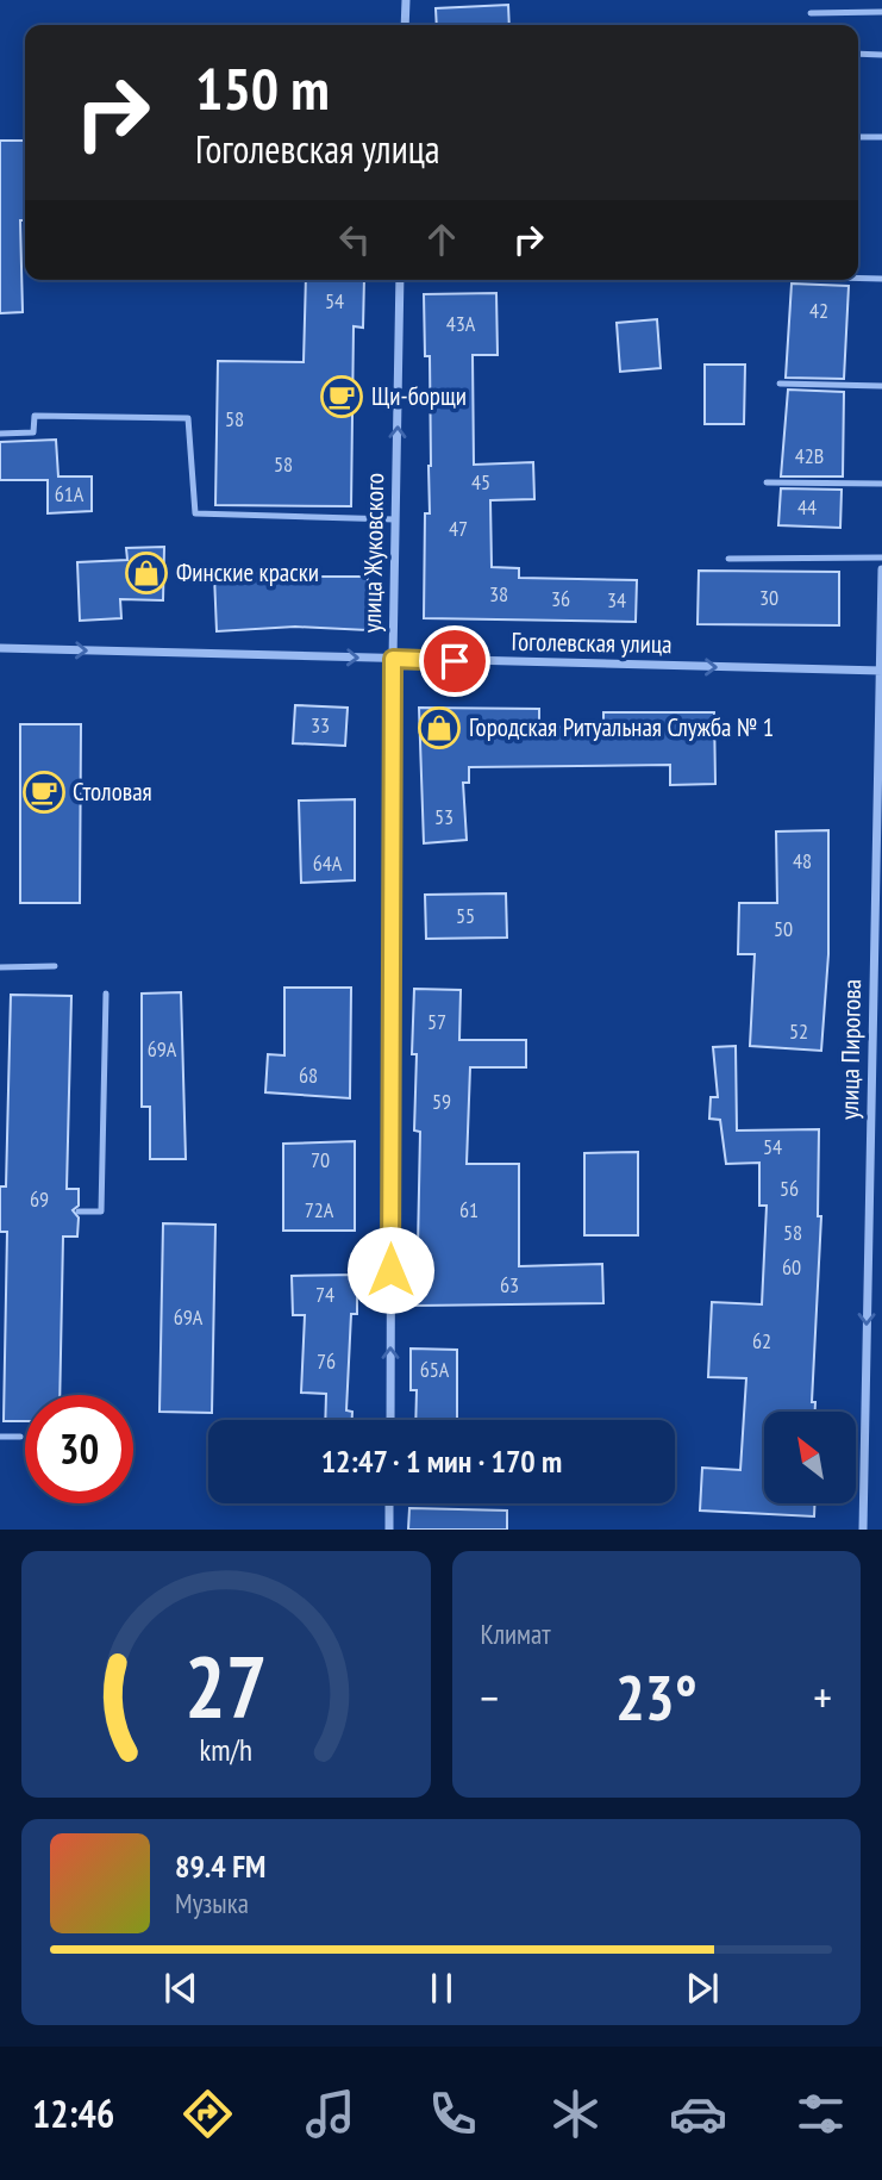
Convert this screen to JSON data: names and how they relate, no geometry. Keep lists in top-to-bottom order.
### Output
{
  "streets": {
    "street": ["улица Жуковского", "Гоголевская улица", "улица Пирогова"]
  },
  "crossings": [
    ["улица Жуковского", "Гоголевская улица"],
    ["Гоголевская улица", "улица Пирогова"]
  ],
  "one_way": ["улица Жуковского", "Гоголевская улица", "улица Пирогова"],
  "places": {
    "cafe": ["Щи-борщи", "Столовая"],
    "shop": ["Финские краски", "Городская Ритуальная Служба № 1"]
  },
  "house_numbers": [
    "54",
    "42",
    "43А",
    "58",
    "42В",
    "58",
    "45",
    "61А",
    "44",
    "47",
    "38",
    "30",
    "36",
    "34",
    "33",
    "53",
    "48",
    "64А",
    "55",
    "50",
    "57",
    "52",
    "69А",
    "68",
    "59",
    "54",
    "70",
    "56",
    "69",
    "72А",
    "61",
    "58",
    "60",
    "63",
    "74",
    "69А",
    "62",
    "76",
    "65А"
  ],
  "north": "top left",
  "page": {
    "turn": ["150 m", "Гоголевская улица"],
    "limit": "30",
    "trip": "12:47 · 1 мин · 170 m",
    "tile": "Климат",
    "heat": ["−", "23°", "+"],
    "song": ["89.4 FM", "Музыка"],
    "tabs": "12:46",
    "gauge": ["27", "km/h"]
  }
}
